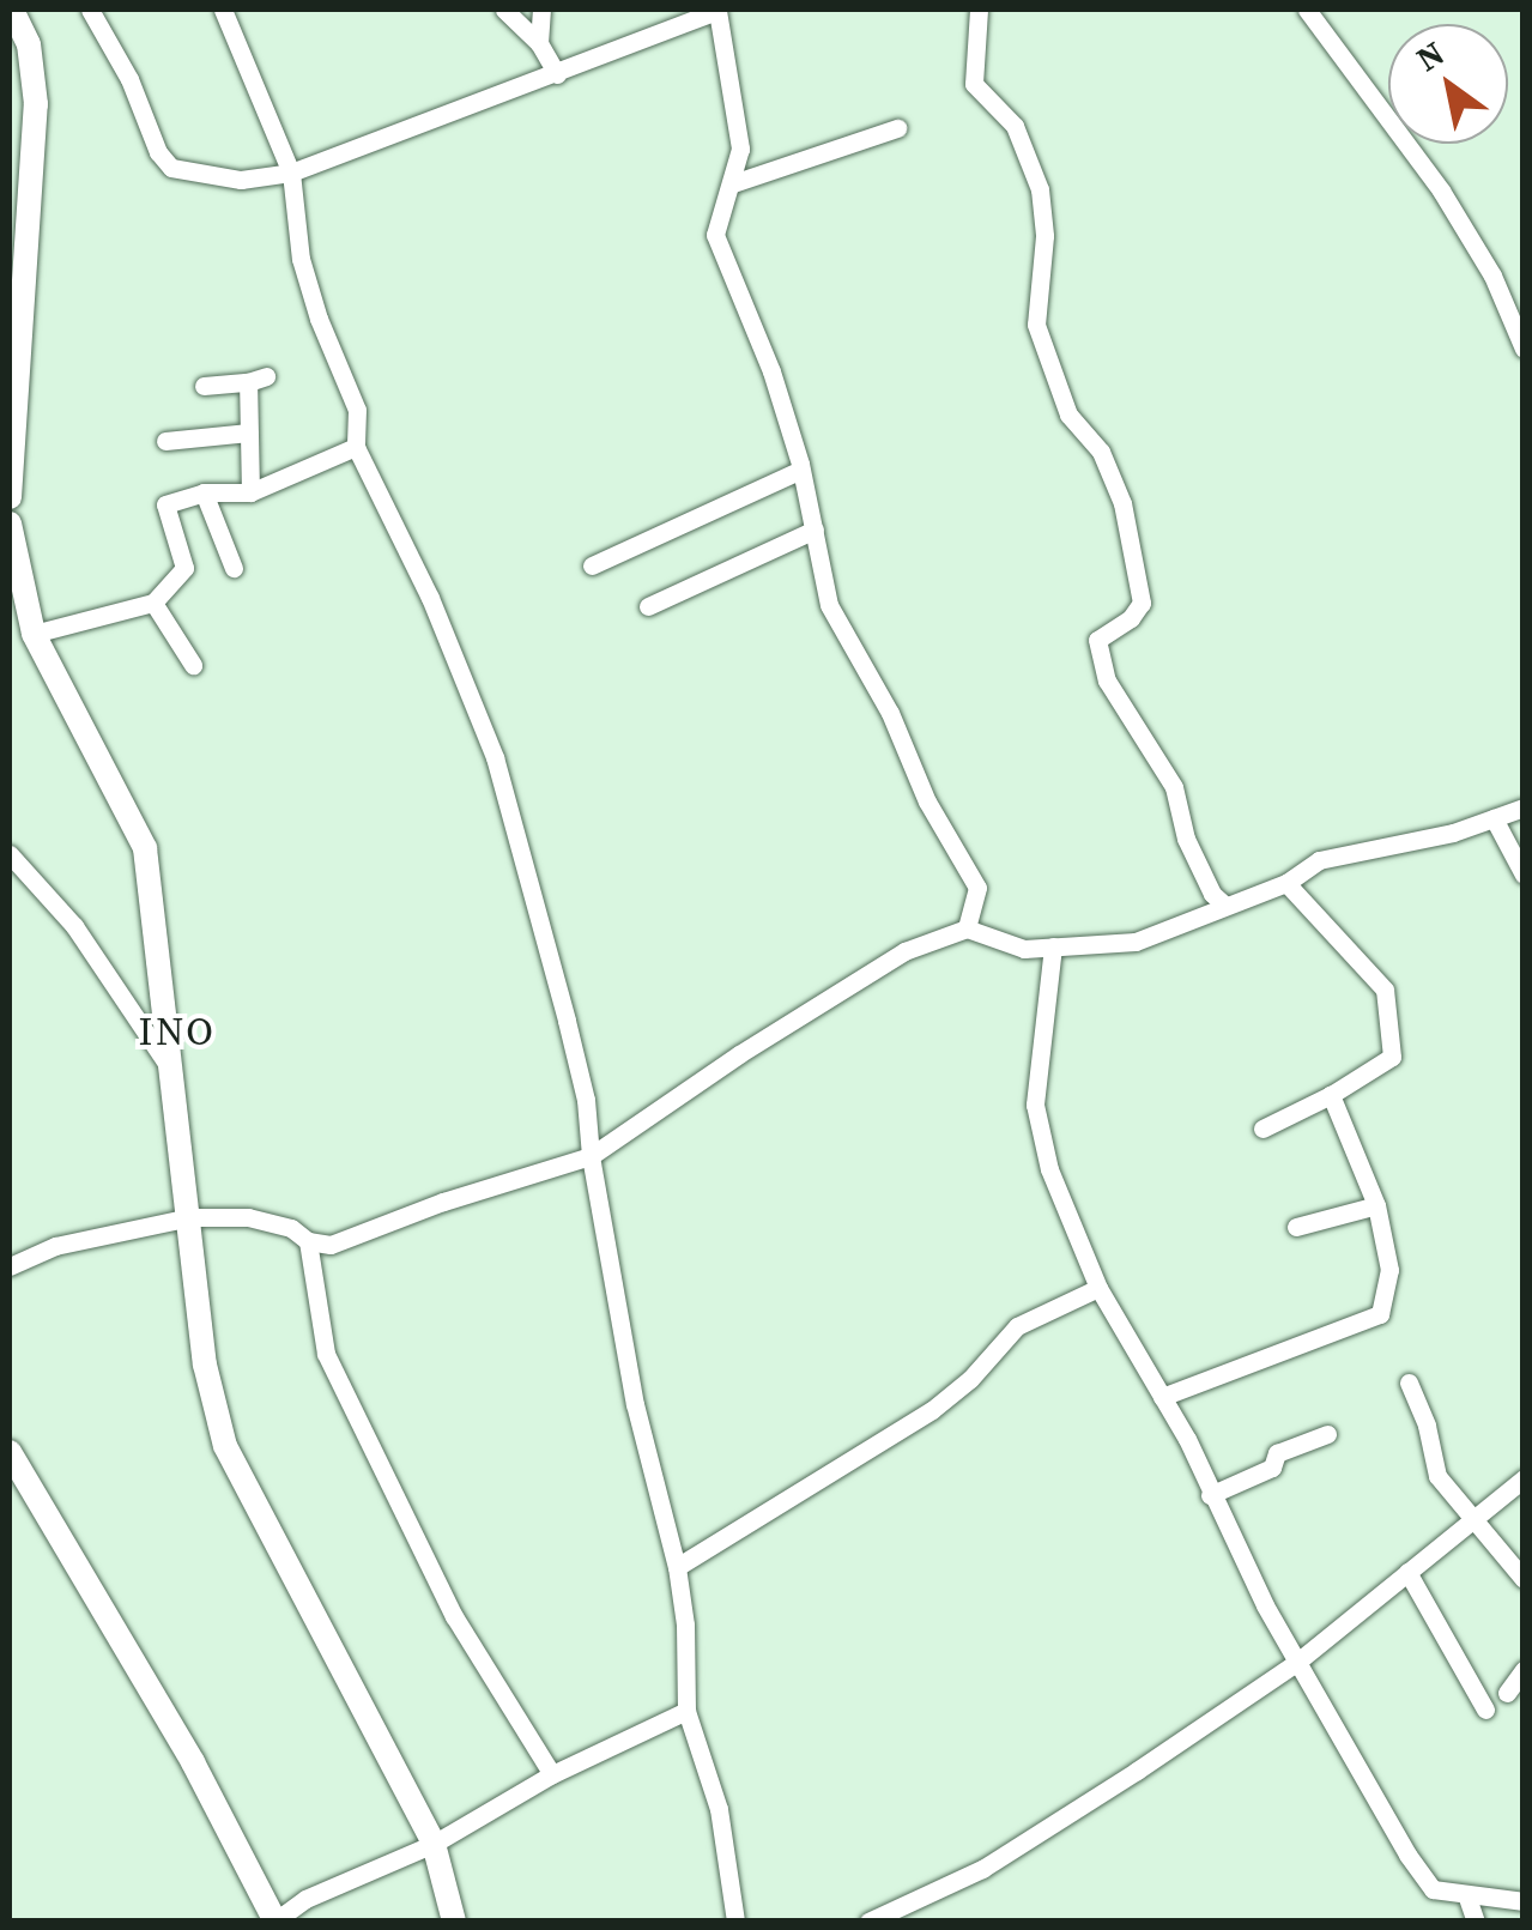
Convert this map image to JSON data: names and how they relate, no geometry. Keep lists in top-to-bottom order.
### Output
{
  "districts": ["INO"],
  "north": "top left"
}
